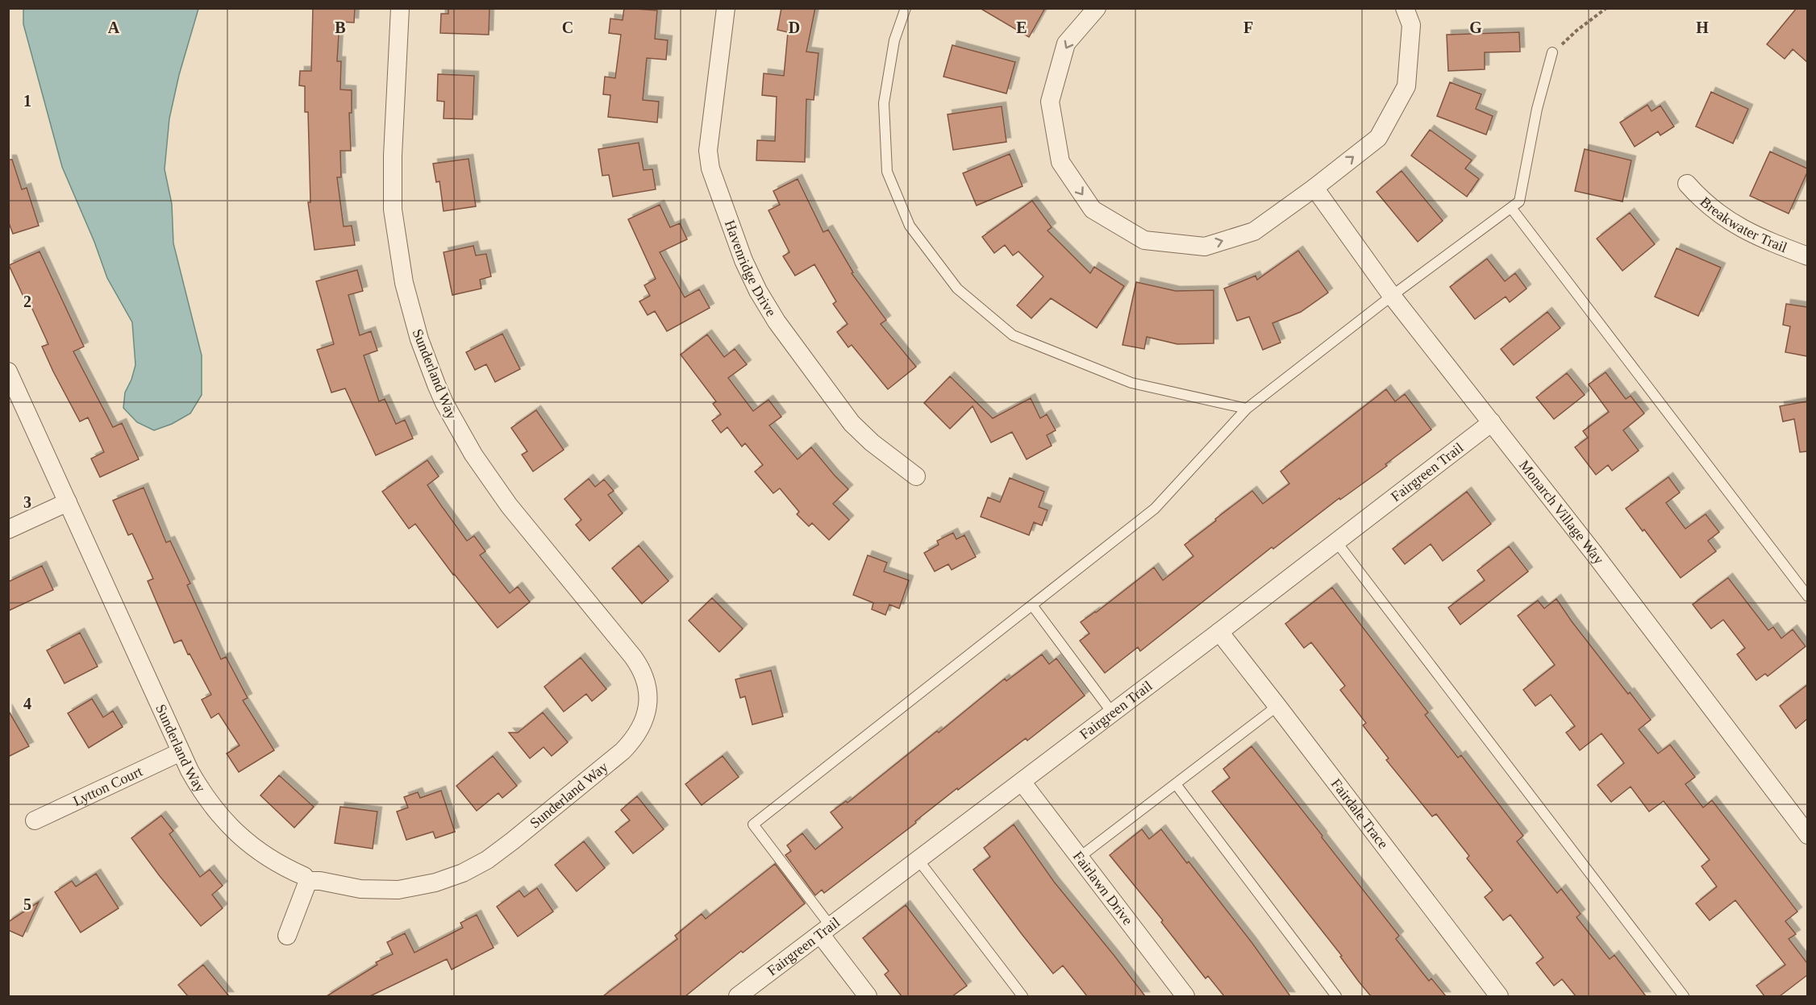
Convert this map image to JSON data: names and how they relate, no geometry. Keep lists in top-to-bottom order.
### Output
{
  "streets": {
    "street": [
      "Breakwater Trail",
      "Havenridge Drive",
      "Sunderland Way",
      "Fairgreen Trail",
      "Monarch Village Way",
      "Lytton Court",
      "Fairdale Trace",
      "Fairlawn Drive"
    ]
  },
  "crossings": [
    ["Sunderland Way", "Lytton Court"],
    ["Fairgreen Trail", "Monarch Village Way"],
    ["Fairgreen Trail", "Fairdale Trace"],
    ["Fairgreen Trail", "Fairlawn Drive"]
  ],
  "grid": {
    "columns": [
      "A",
      "B",
      "C",
      "D",
      "E",
      "F",
      "G",
      "H"
    ],
    "rows": [
      "1",
      "2",
      "3",
      "4",
      "5"
    ]
  }
}
